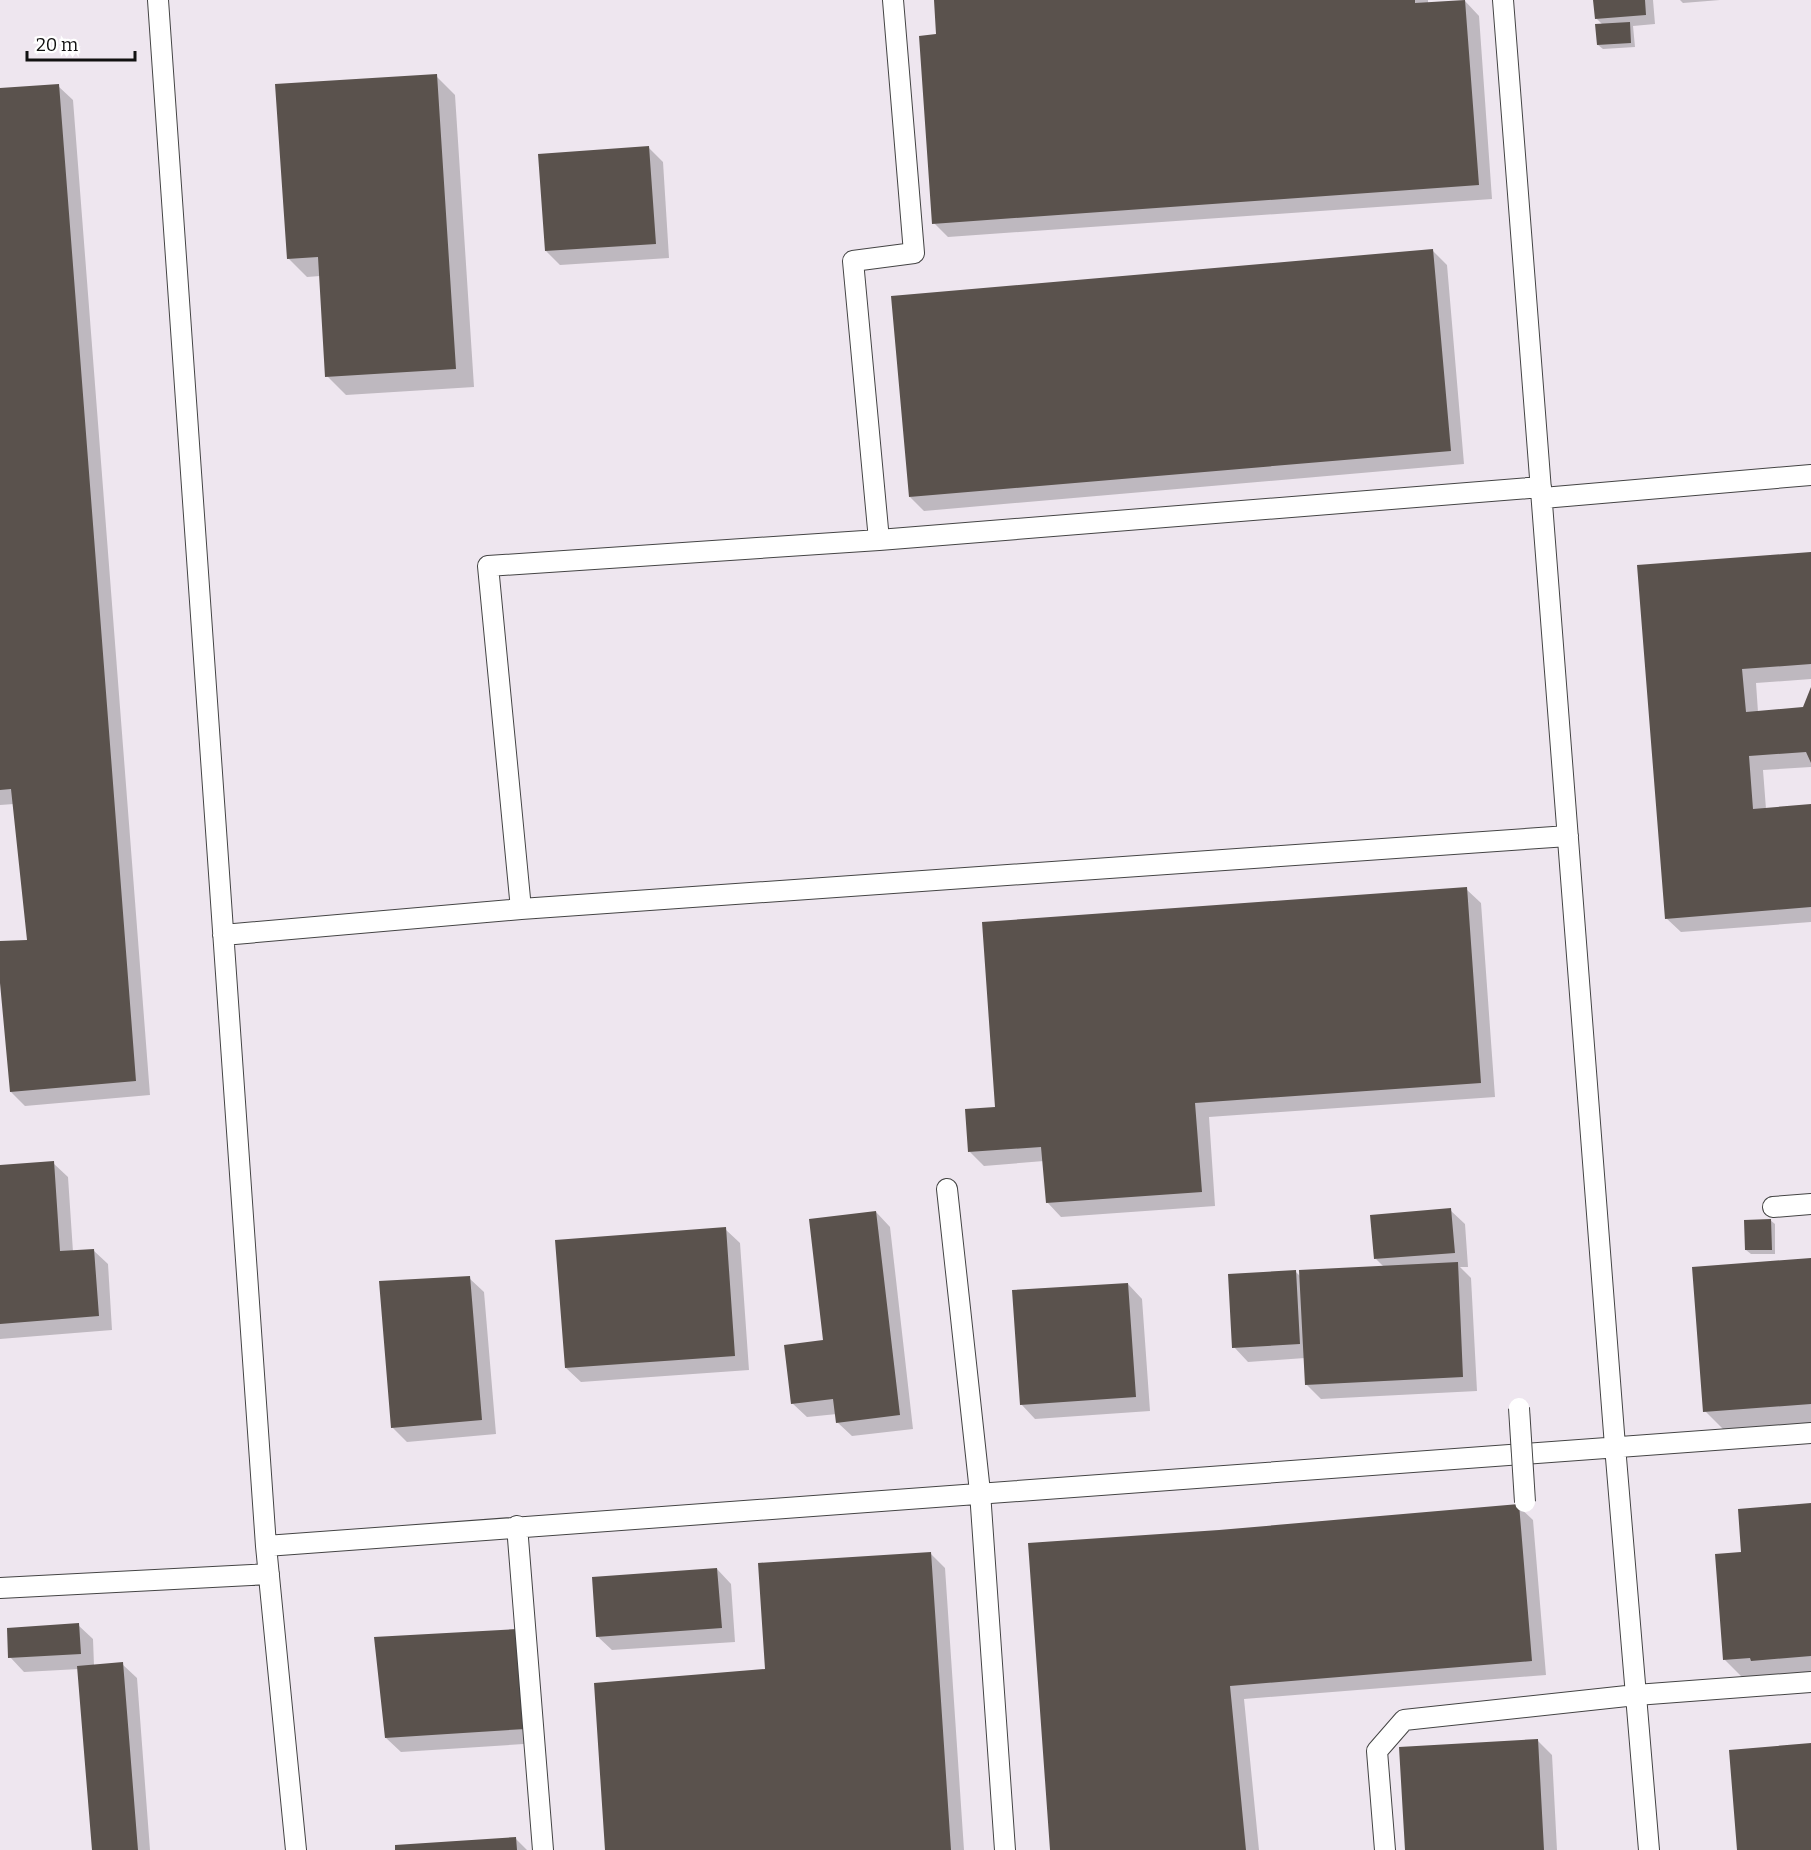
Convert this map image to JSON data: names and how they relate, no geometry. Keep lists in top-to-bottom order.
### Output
{
  "scale_bar": "20 m"
}
